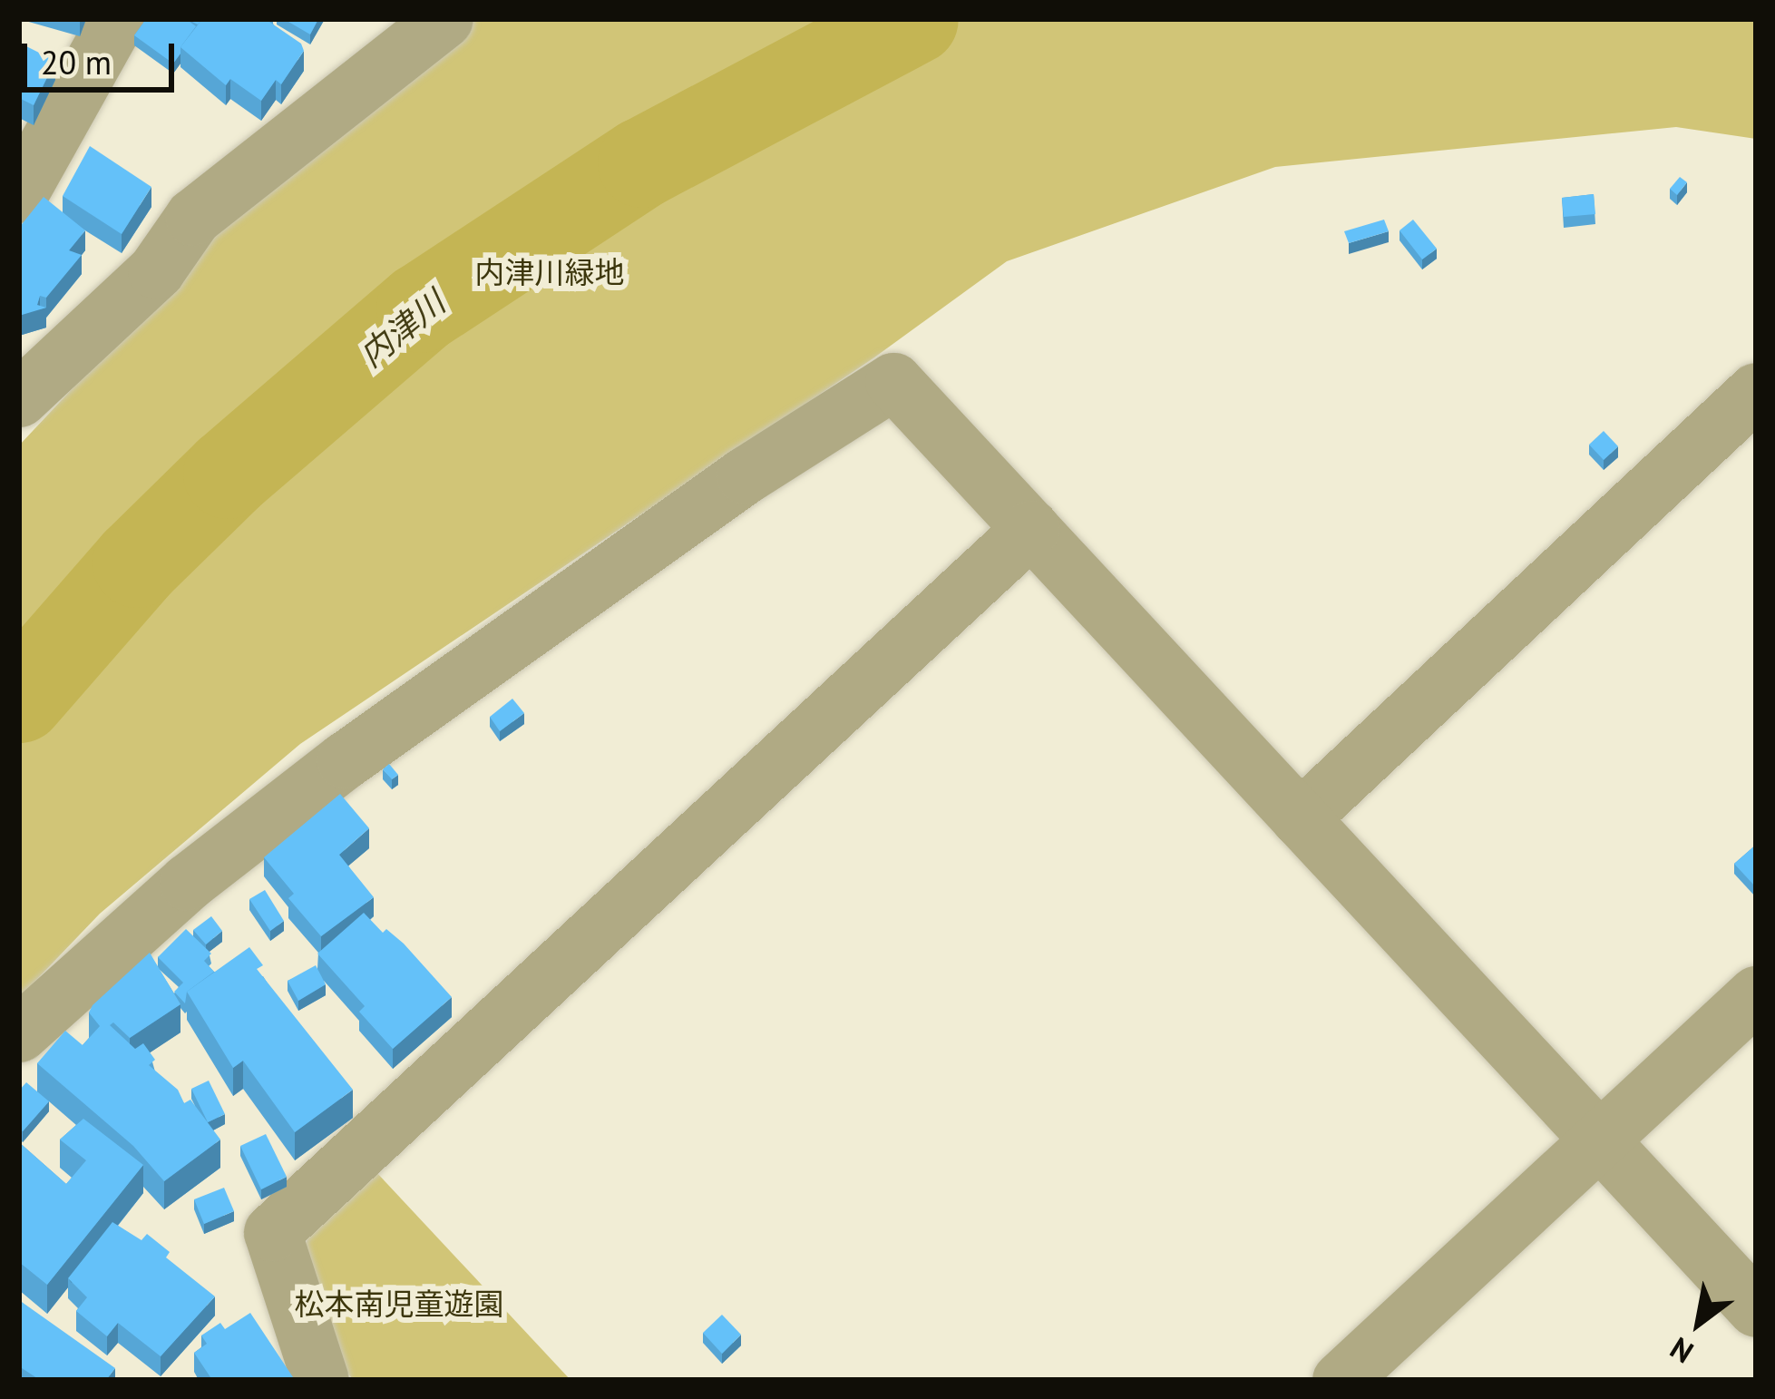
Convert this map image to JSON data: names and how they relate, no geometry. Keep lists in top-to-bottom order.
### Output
{
  "water": ["内津川"],
  "parks": ["内津川緑地", "松本南児童遊園"],
  "scale_bar": "20 m",
  "north": "bottom left"
}
